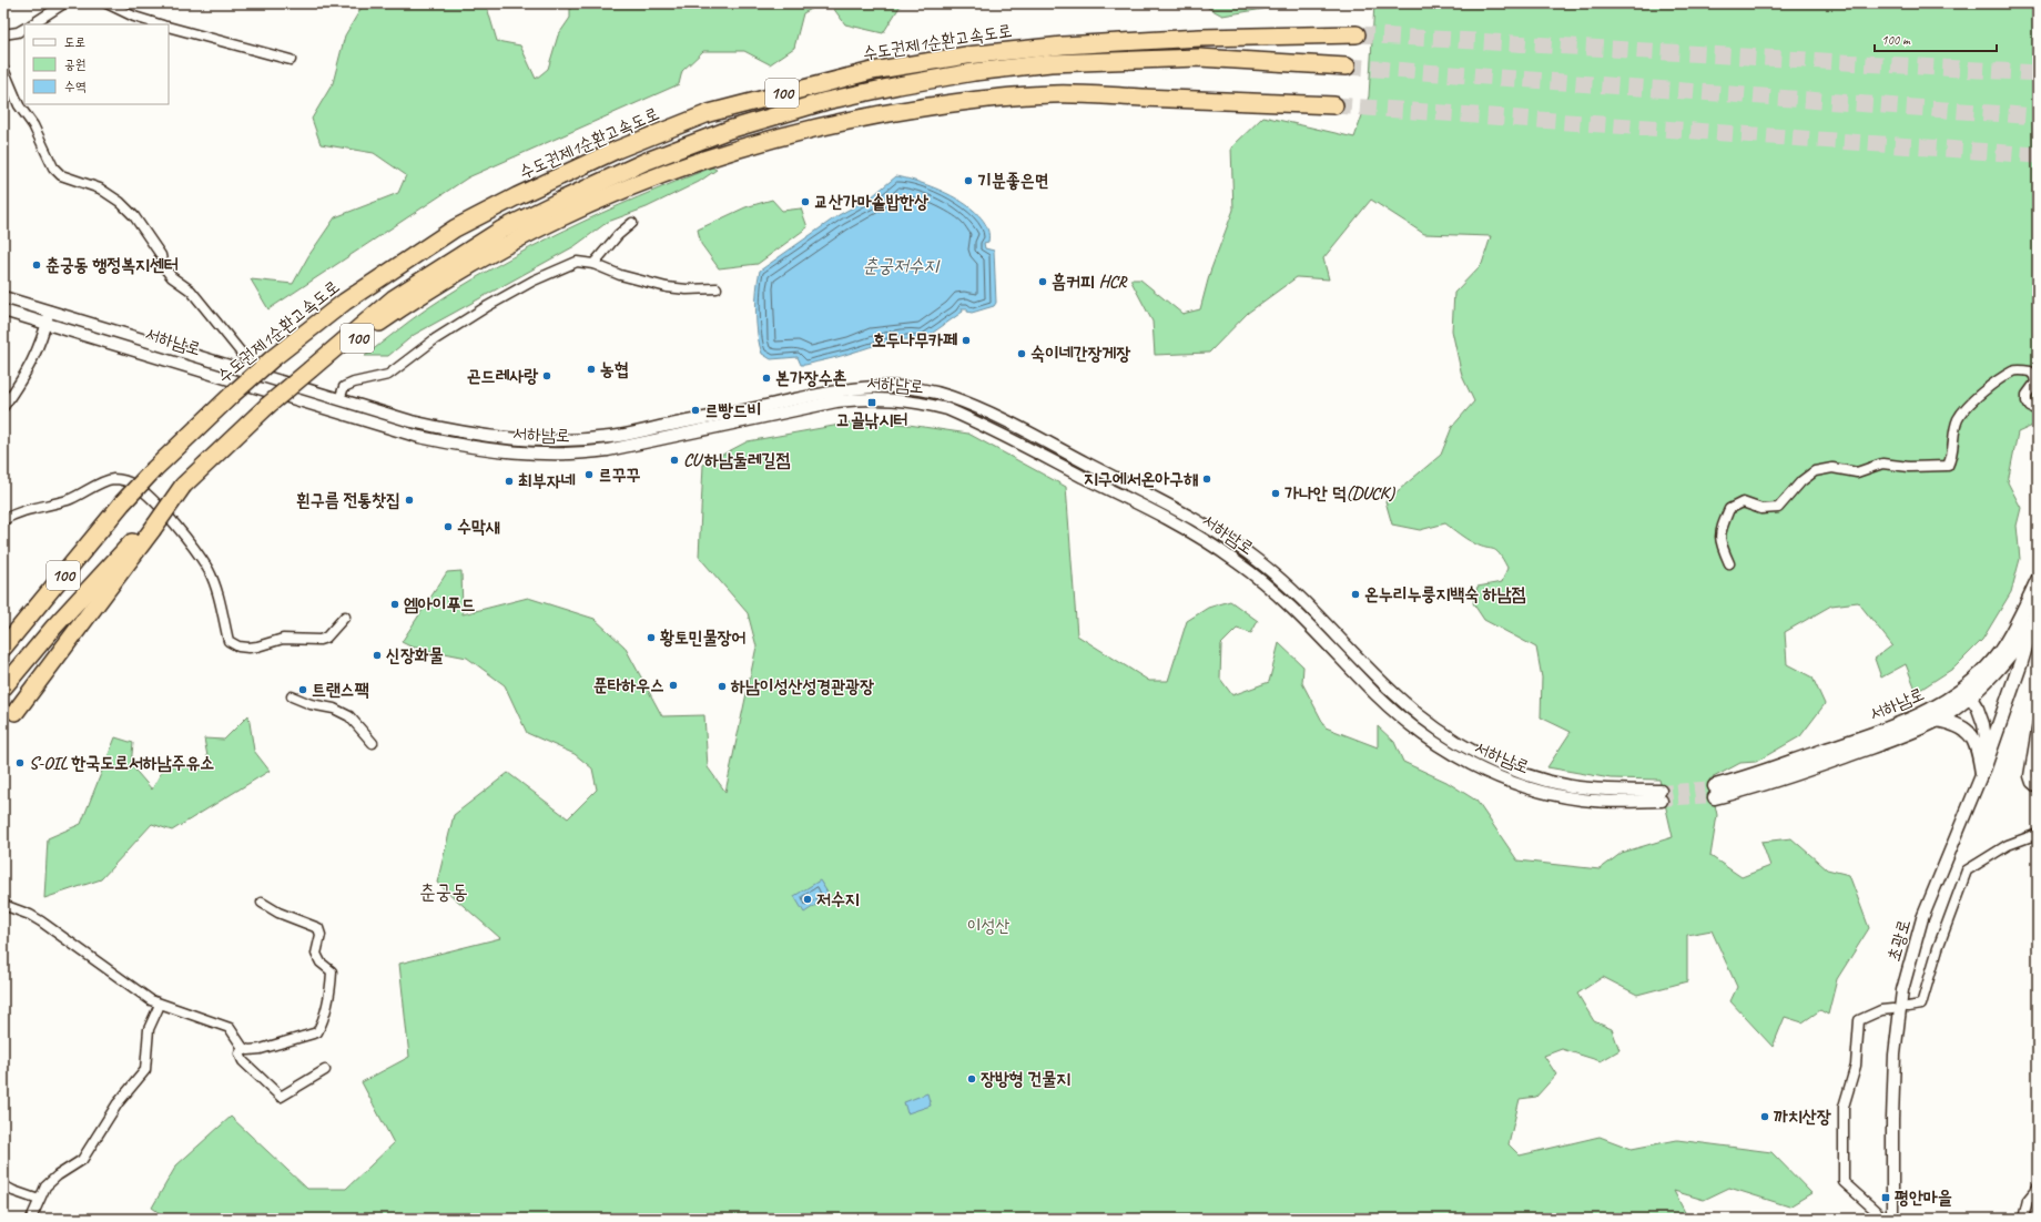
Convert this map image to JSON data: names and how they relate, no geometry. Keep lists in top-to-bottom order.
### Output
{
  "streets": {
    "highway": ["수도권제1순환고속도로", "100"],
    "main road": ["서하남로"],
    "street": ["초광로"]
  },
  "crossings": [
    ["서하남로", "초광로"]
  ],
  "districts": ["춘궁동"],
  "water": ["춘궁저수지"],
  "parks": ["이성산"],
  "places": {
    "other": [
      "기분좋은면",
      "교산가마솥밥한상",
      "춘궁동 행정복지센터",
      "흠커피 HCR",
      "호두나무카페",
      "숙이네간장게장",
      "농협",
      "곤드레사랑",
      "본가장수촌",
      "르빵드비",
      "CU 하남둘레길점",
      "르꾸꾸",
      "지구에서온아구해",
      "최부자네",
      "가나안 덕(DUCK)",
      "흰구름 전통찻집",
      "수막새",
      "온누리누룽지백숙 하남점",
      "엠아이푸드",
      "황토민물장어",
      "신장화물",
      "푼타하우스",
      "하남이성산성경관광장",
      "트랜스팩",
      "S-OIL 한국도로서하남주유소",
      "저수지",
      "장방형 건물지",
      "까치산장"
    ],
    "transit": ["고골낚시터", "평안마을"]
  },
  "legend": ["도로", "공원", "수역"],
  "scale_bar": "100 m"
}
